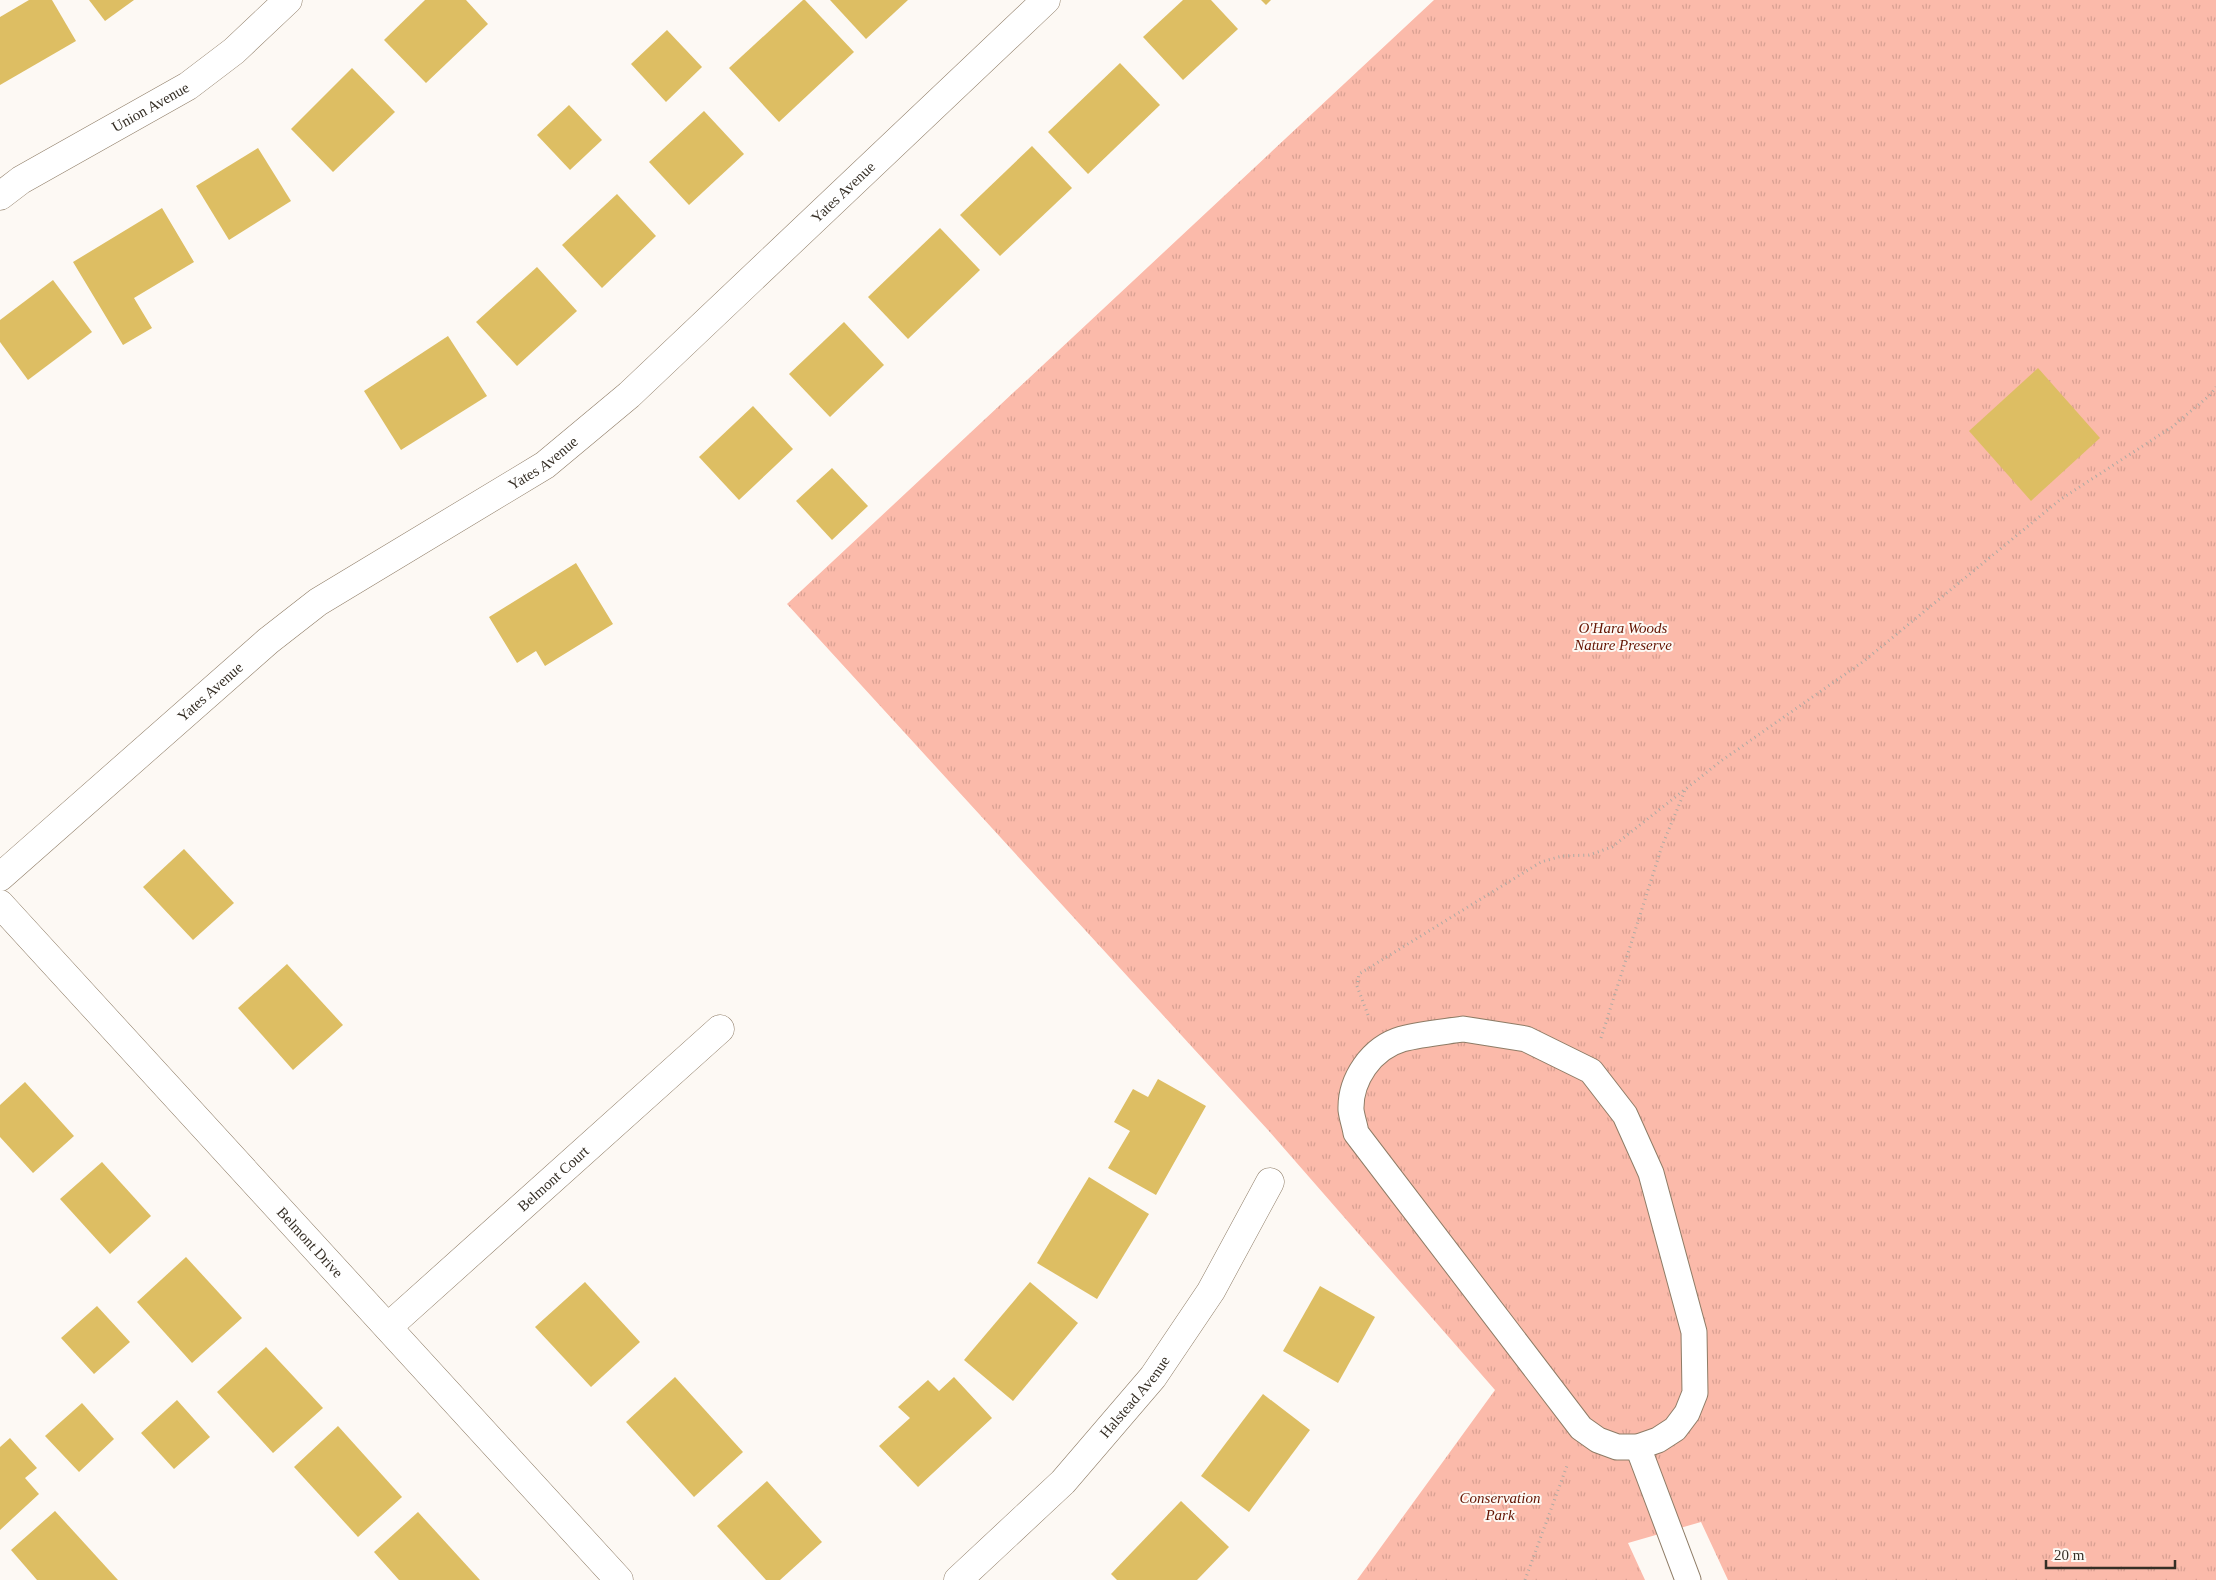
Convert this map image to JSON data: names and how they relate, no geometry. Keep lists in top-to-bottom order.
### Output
{
  "streets": {
    "street": [
      "Union Avenue",
      "Yates Avenue",
      "Belmont Court",
      "Belmont Drive",
      "Halstead Avenue"
    ]
  },
  "crossings": [
    ["Belmont Court", "Belmont Drive"]
  ],
  "parks": ["O'Hara Woods Nature Preserve", "Conservation Park"],
  "scale_bar": "20 m"
}
